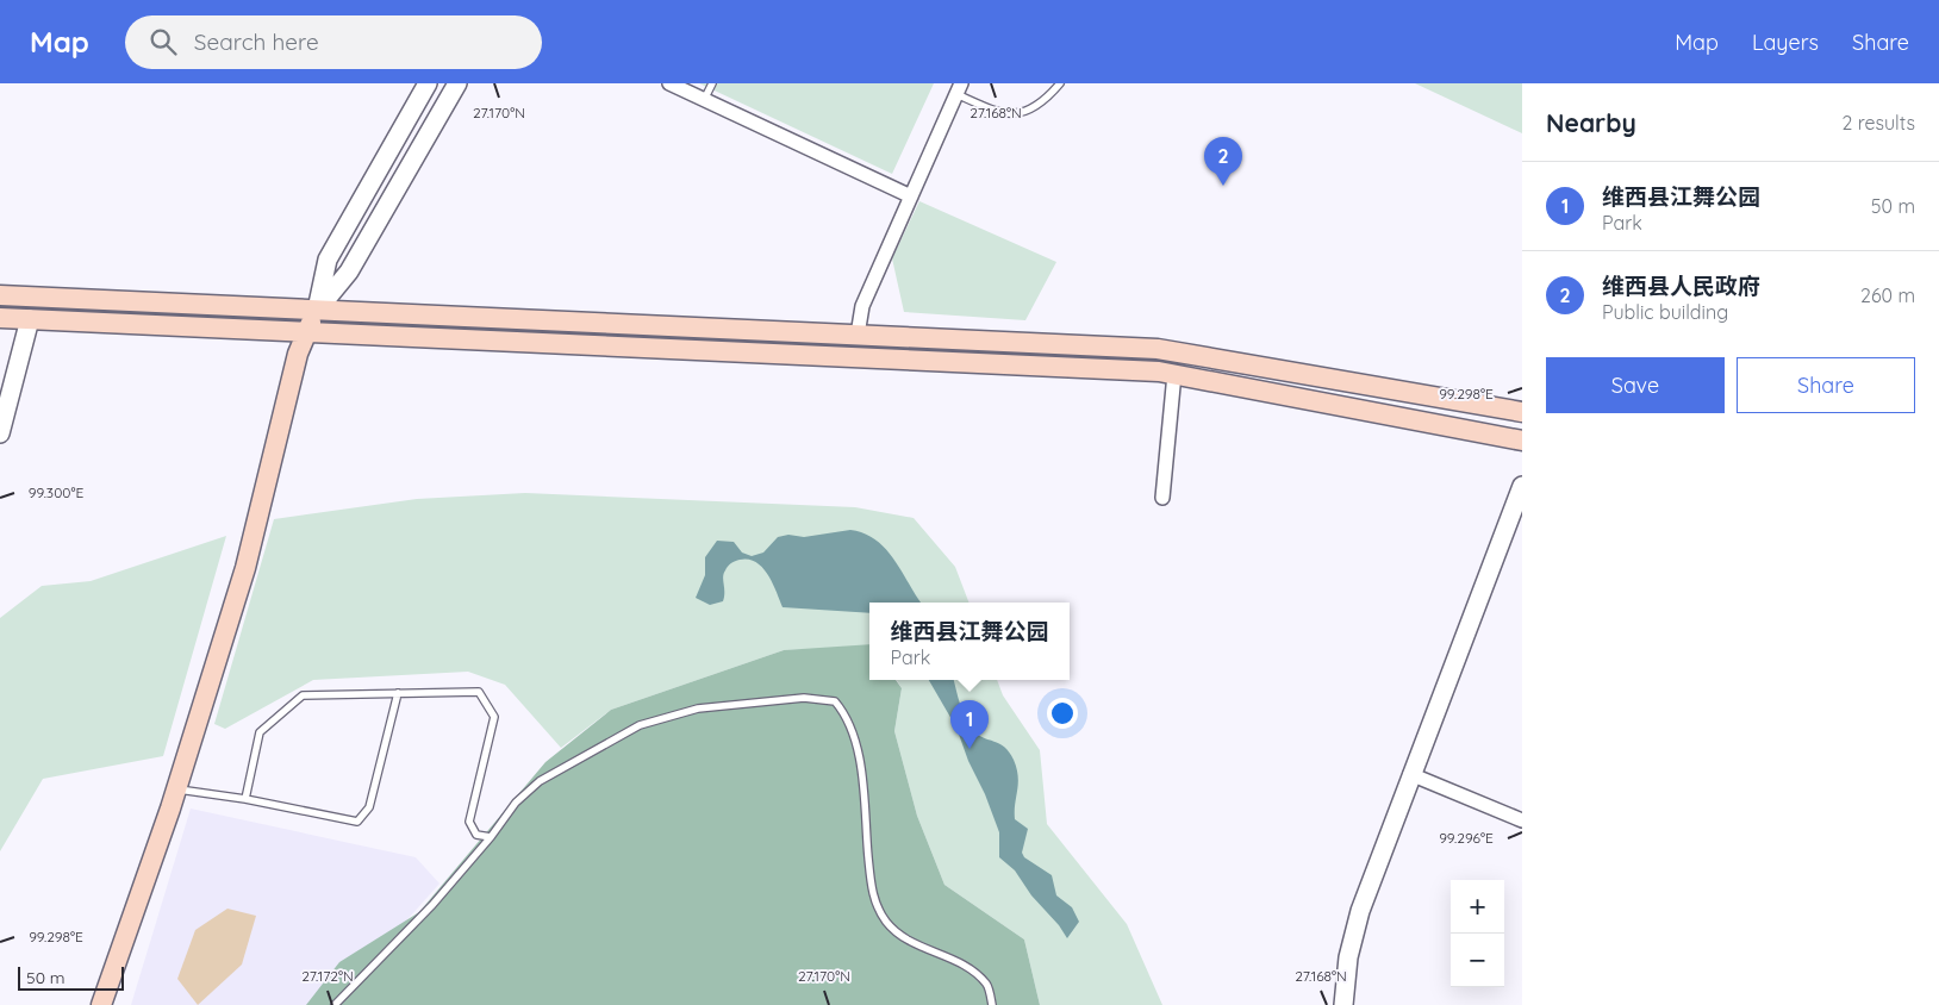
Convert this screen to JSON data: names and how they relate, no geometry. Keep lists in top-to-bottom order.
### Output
{
  "scale_bar": "50 m",
  "page": {
    "header": "Map",
    "search": "Search here",
    "nav": ["Map", "Layers", "Share"],
    "heading": ["Nearby", "2 results"],
    "pins": ["2", "1"],
    "list": [
      {
        "mark": "1",
        "name": "维西县江舞公园",
        "note": "Park",
        "value": "50 m"
      },
      {
        "mark": "2",
        "name": "维西县人民政府",
        "note": "Public building",
        "value": "260 m"
      }
    ],
    "buttons": ["Save", "Share"],
    "popup": ["维西县江舞公园", "Park"],
    "map_buttons": ["+", "−"],
    "scale": "50 m"
  },
  "coordinates": [
    "27.170°N",
    "27.168°N",
    "99.298°E",
    "99.300°E",
    "99.296°E",
    "27.172°N"
  ]
}
